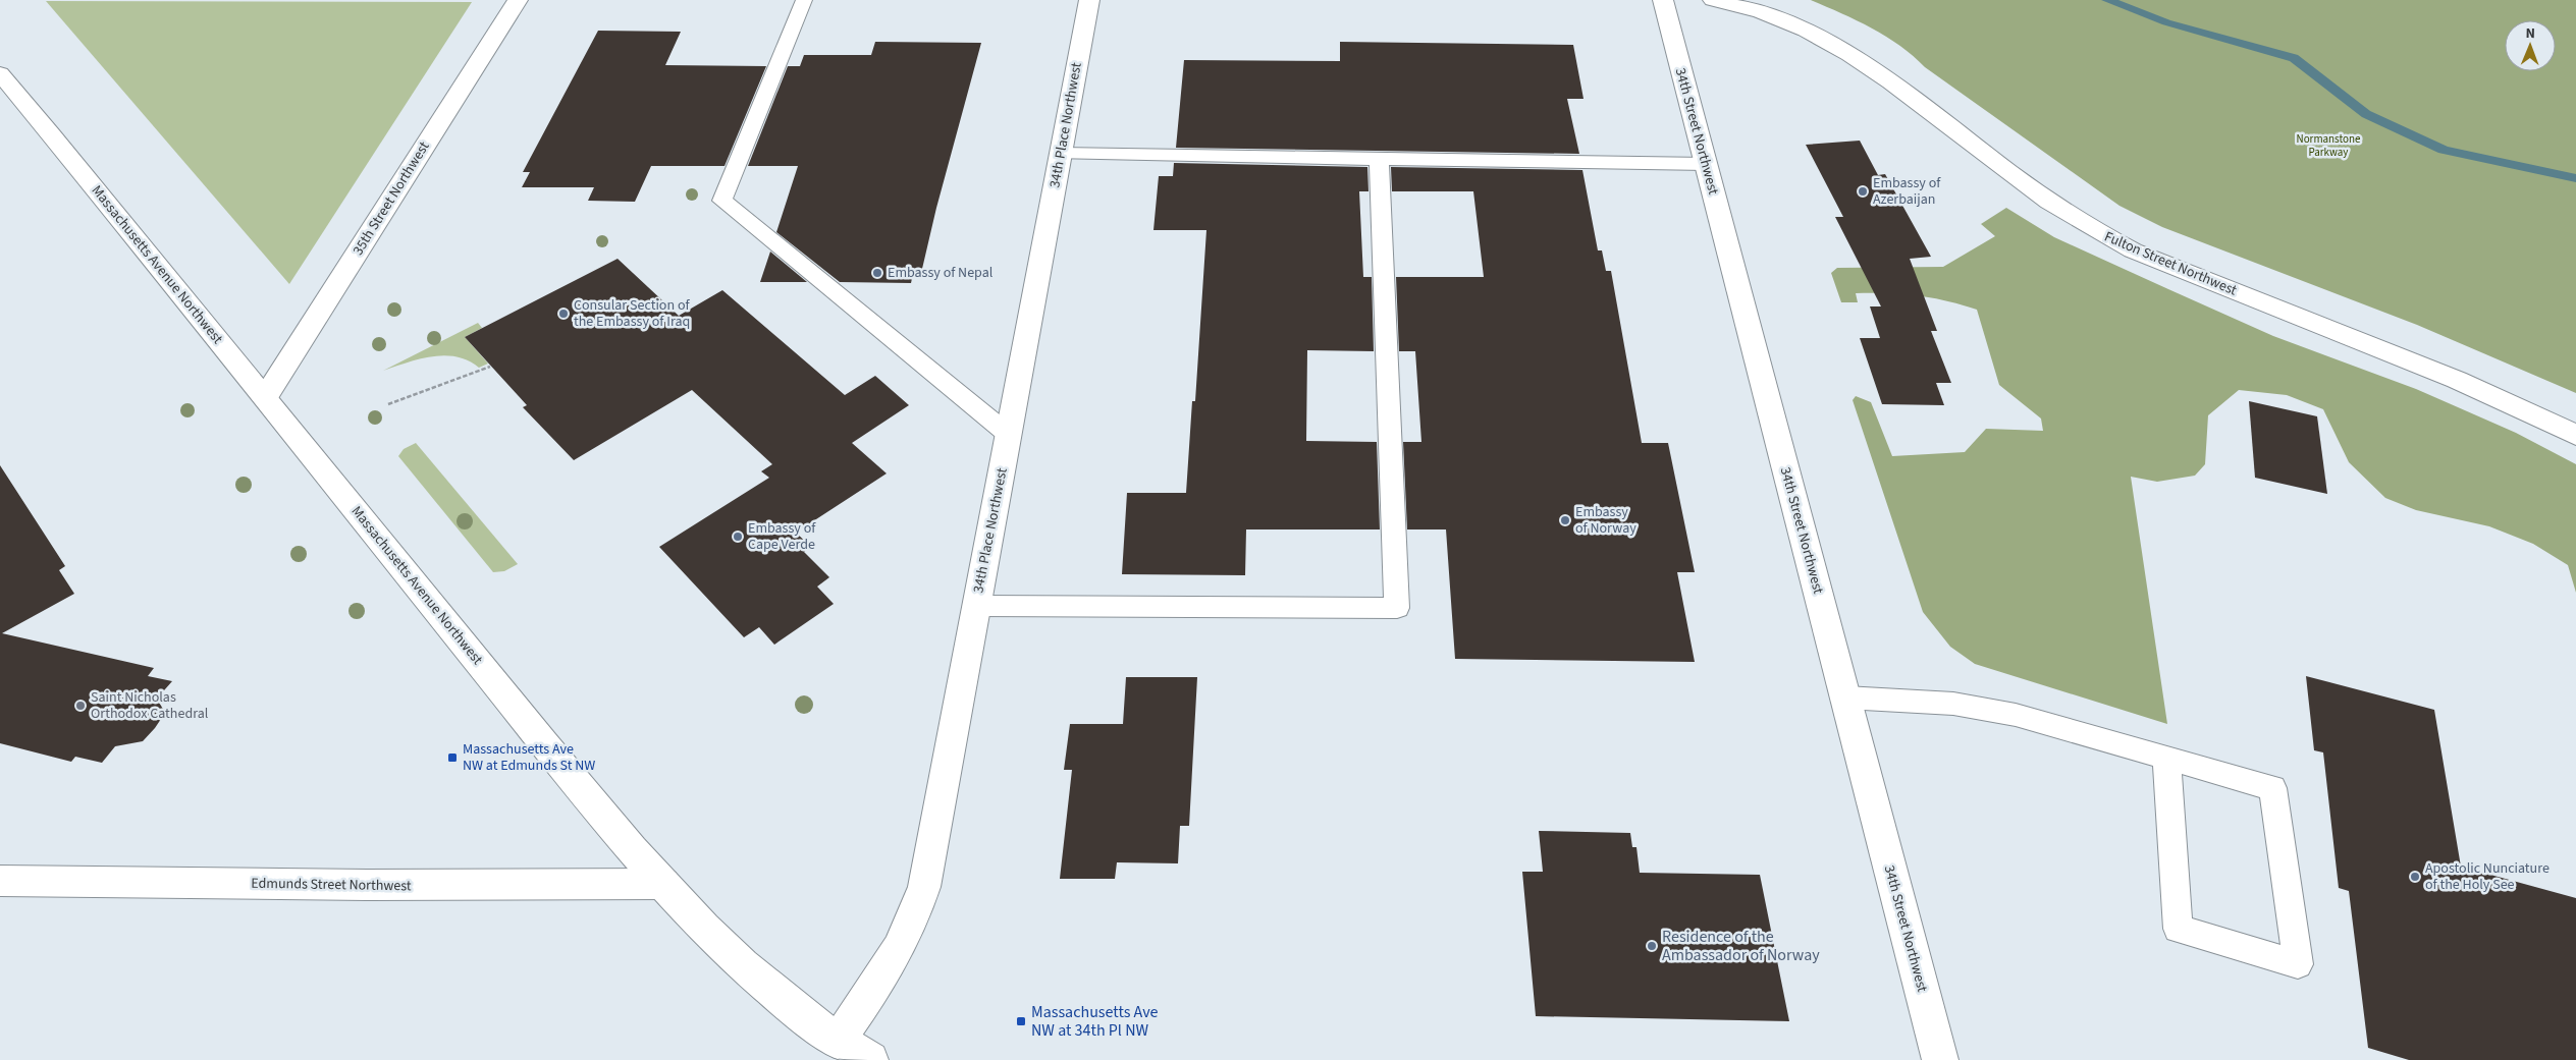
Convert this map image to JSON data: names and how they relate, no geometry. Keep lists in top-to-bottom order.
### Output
{
  "streets": {
    "street": [
      "34th Place Northwest",
      "34th Street Northwest",
      "35th Street Northwest",
      "Fulton Street Northwest",
      "Massachusetts Avenue Northwest",
      "Edmunds Street Northwest"
    ]
  },
  "crossings": [
    ["34th Place Northwest", "Massachusetts Avenue Northwest"],
    ["35th Street Northwest", "Massachusetts Avenue Northwest"],
    ["Massachusetts Avenue Northwest", "Edmunds Street Northwest"]
  ],
  "parks": ["Normanstone Parkway"],
  "places": {
    "other": [
      "Embassy of Azerbaijan",
      "Embassy of Nepal",
      "Consular Section of the Embassy of Iraq",
      "Embassy of Norway",
      "Embassy of Cape Verde",
      "Saint Nicholas Orthodox Cathedral",
      "Apostolic Nunciature of the Holy See",
      "Residence of the Ambassador of Norway"
    ],
    "transit": ["Massachusetts Ave NW at Edmunds St NW", "Massachusetts Ave NW at 34th Pl NW"]
  },
  "north": "top"
}
